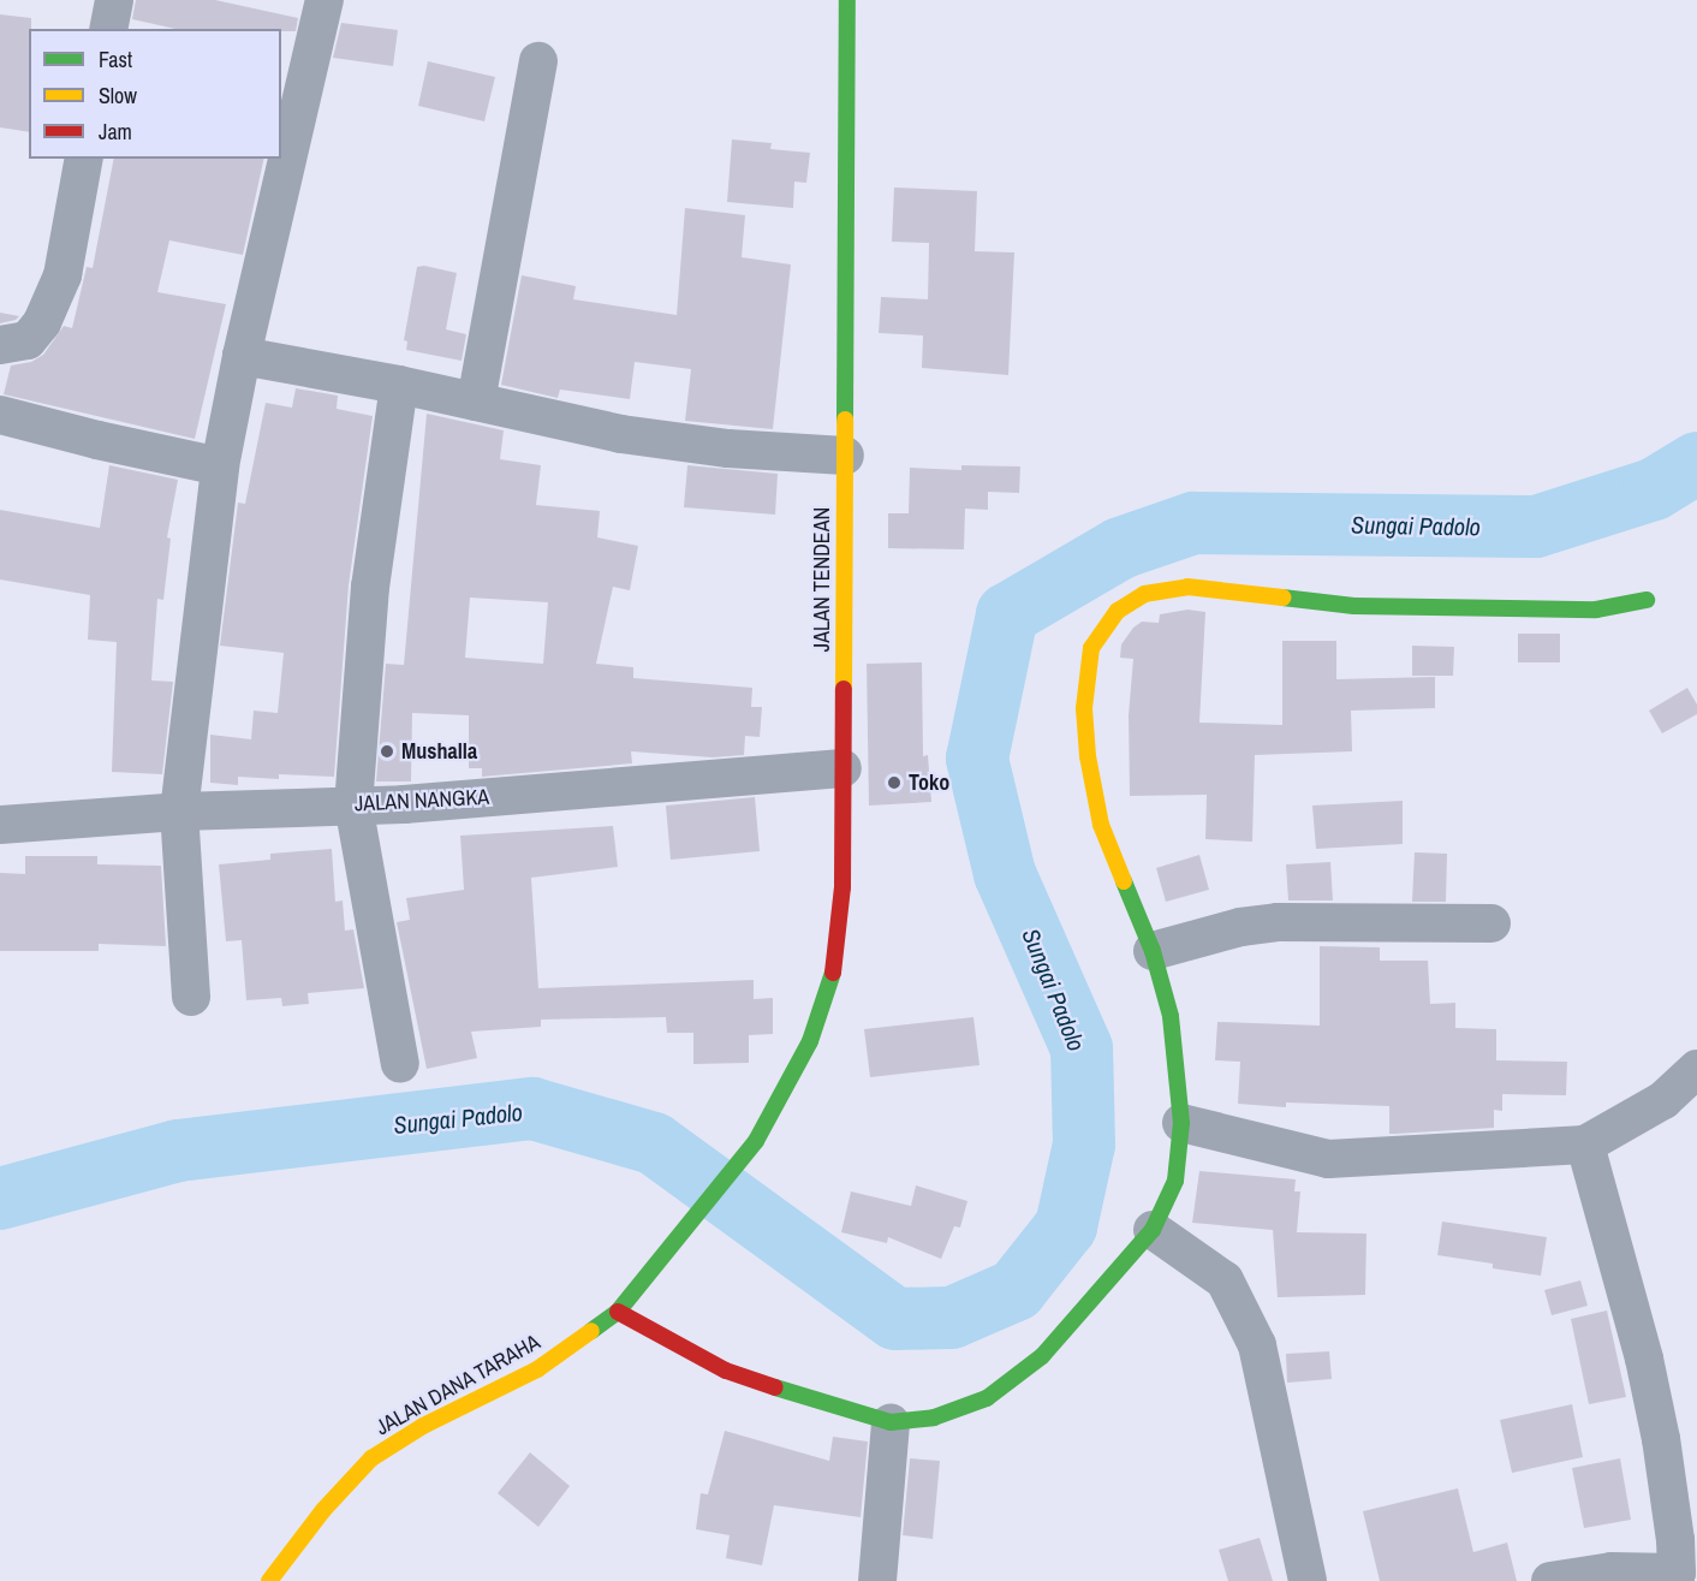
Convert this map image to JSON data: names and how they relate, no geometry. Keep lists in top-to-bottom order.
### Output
{
  "streets": {
    "street": ["JALAN TENDEAN", "JALAN NANGKA", "JALAN DANA TARAHA"]
  },
  "crossings": [
    ["JALAN TENDEAN", "JALAN NANGKA"],
    ["JALAN TENDEAN", "JALAN DANA TARAHA"]
  ],
  "water": ["Sungai Padolo"],
  "places": ["Mushalla", "Toko"],
  "legend": ["Fast", "Slow", "Jam"]
}
